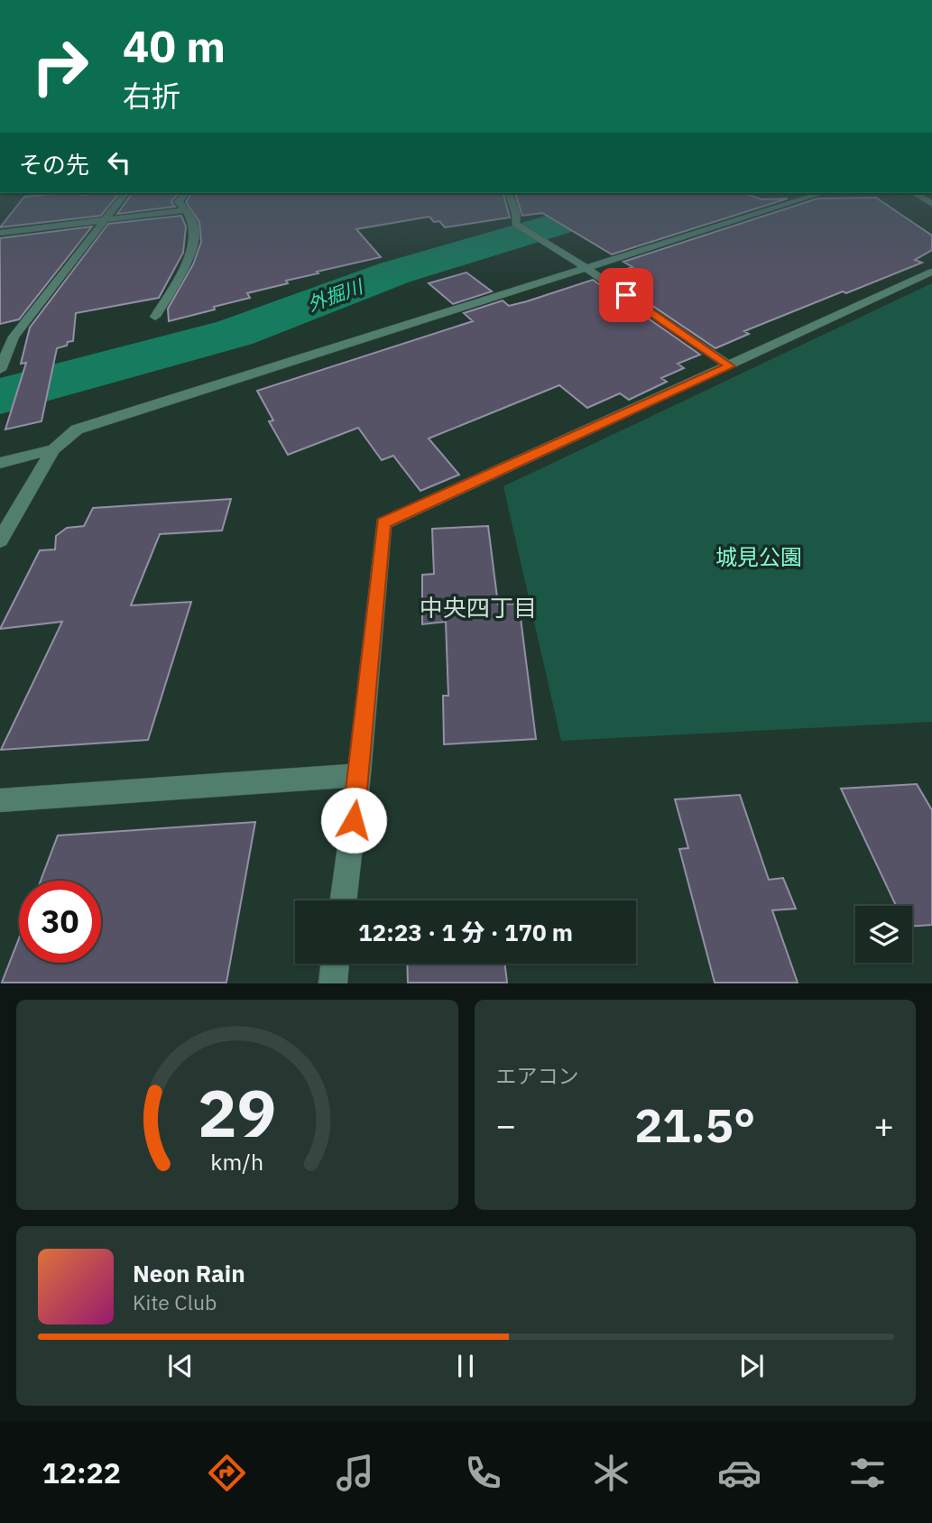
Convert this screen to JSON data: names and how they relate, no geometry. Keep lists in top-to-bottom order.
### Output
{
  "districts": ["中央四丁目"],
  "water": ["外掘川"],
  "parks": ["城見公園"],
  "page": {
    "turn": ["40 m", "右折"],
    "then": "その先",
    "limit": "30",
    "trip": "12:23 · 1 分 · 170 m",
    "tile": "エアコン",
    "heat": ["−", "21.5°", "+"],
    "song": ["Neon Rain", "Kite Club"],
    "tabs": "12:22",
    "gauge": ["29", "km/h"]
  }
}
